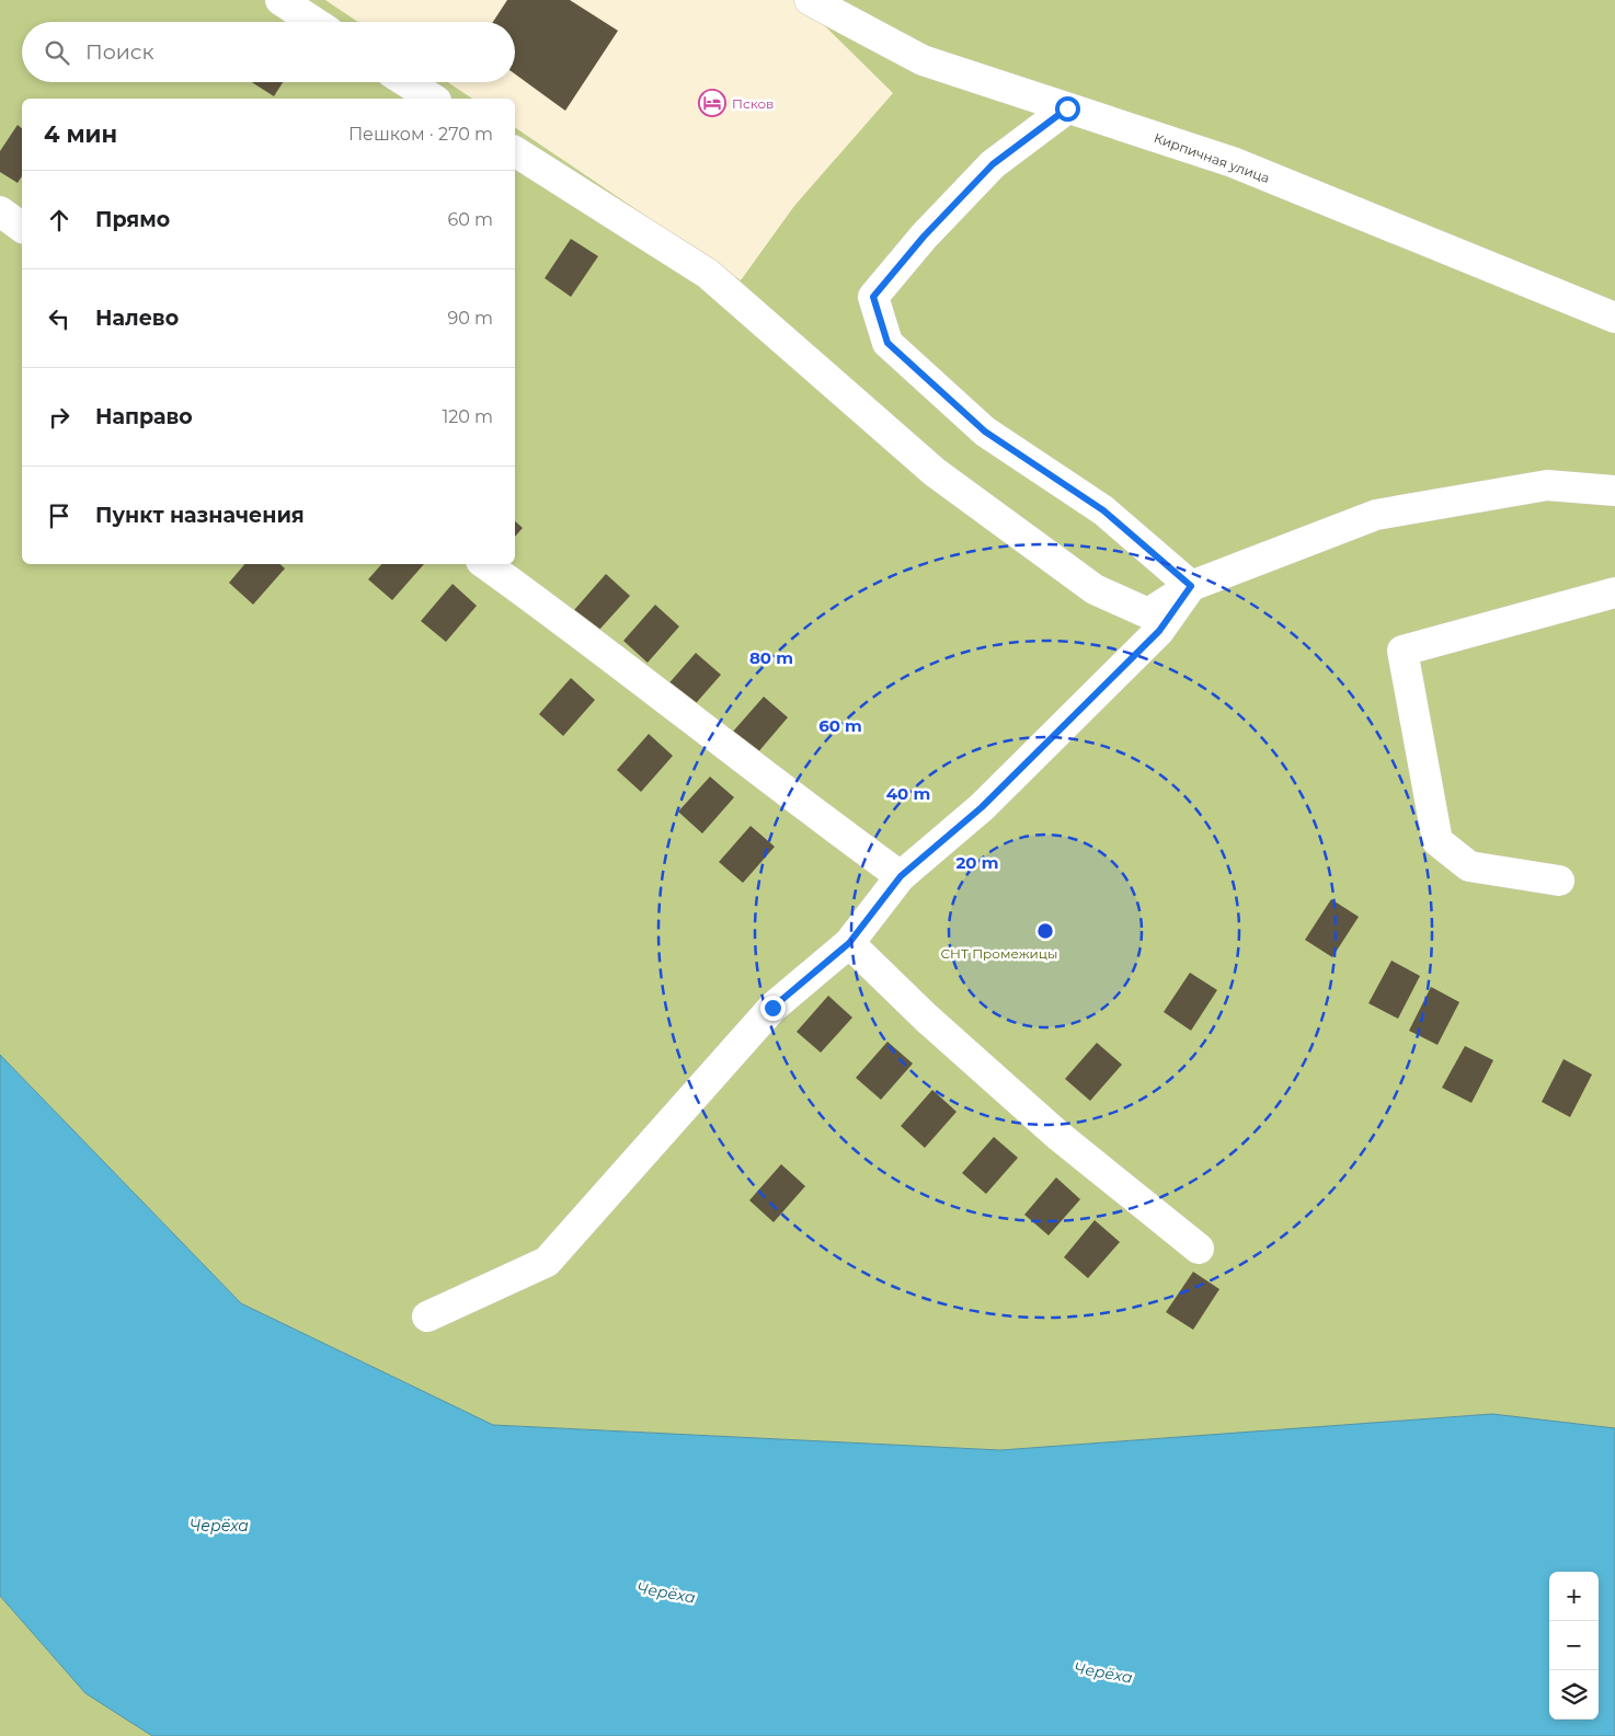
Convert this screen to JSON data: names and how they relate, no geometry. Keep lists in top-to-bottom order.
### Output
{
  "streets": {
    "street": ["Кирпичная улица"]
  },
  "water": ["Черёха"],
  "parks": ["СНТ Промежицы"],
  "places": {
    "hotel": ["Псков"]
  },
  "page": {
    "search": "Поиск",
    "heading": ["4 мин", "Пешком · 270 m"],
    "list": [
      ["Прямо", "60 m"],
      ["Налево", "90 m"],
      ["Направо", "120 m"],
      "Пункт назначения"
    ],
    "map_buttons": ["+", "−"]
  },
  "rings": [
    "80 m",
    "60 m",
    "40 m",
    "20 m"
  ]
}
